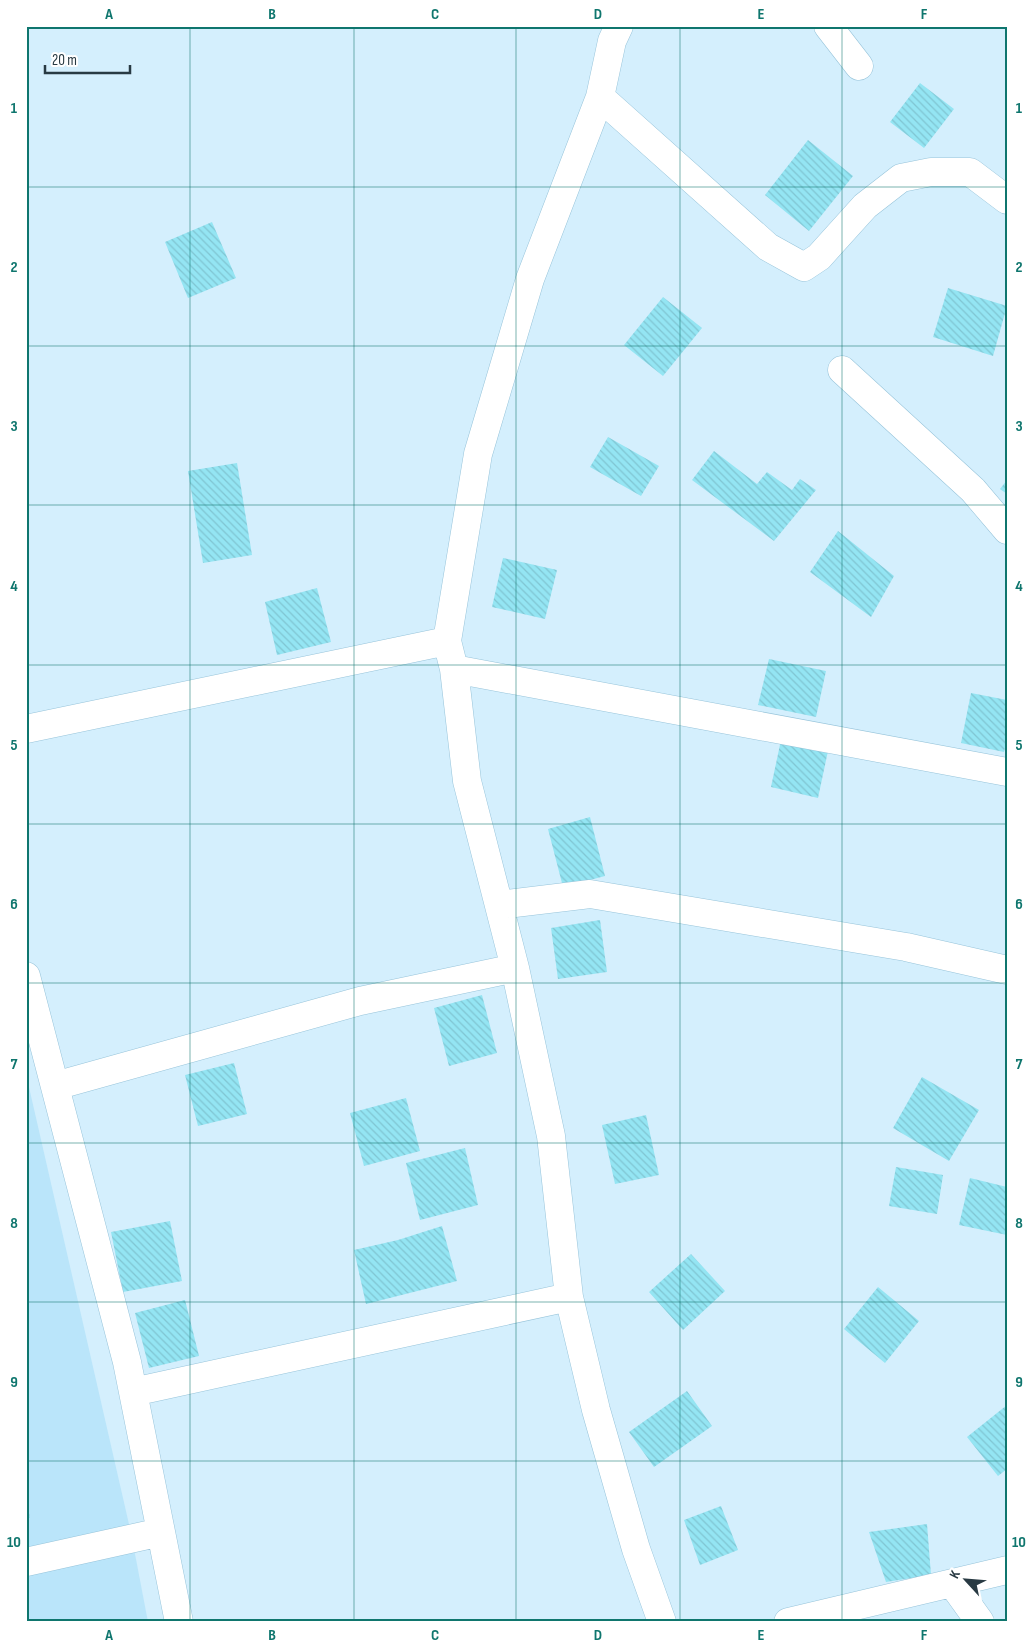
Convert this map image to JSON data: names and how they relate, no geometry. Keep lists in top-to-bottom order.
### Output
{
  "scale_bar": "20 m",
  "north": "top left",
  "grid": {
    "columns": [
      "A",
      "B",
      "C",
      "D",
      "E",
      "F"
    ],
    "rows": [
      "1",
      "2",
      "3",
      "4",
      "5",
      "6",
      "7",
      "8",
      "9",
      "10"
    ]
  }
}
